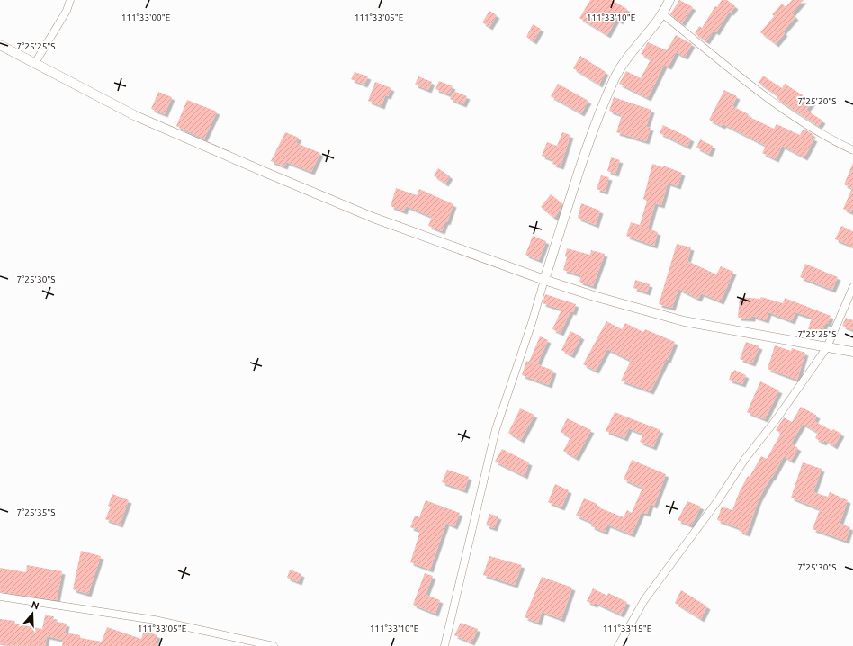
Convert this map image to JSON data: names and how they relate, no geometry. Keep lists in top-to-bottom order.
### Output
{
  "north": "top",
  "coordinates": [
    "111°33'00\"E",
    "111°33'05\"E",
    "111°33'10\"E",
    "7°25'25\"S",
    "7°25'20\"S",
    "7°25'30\"S",
    "7°25'35\"S",
    "111°33'15\"E"
  ]
}
